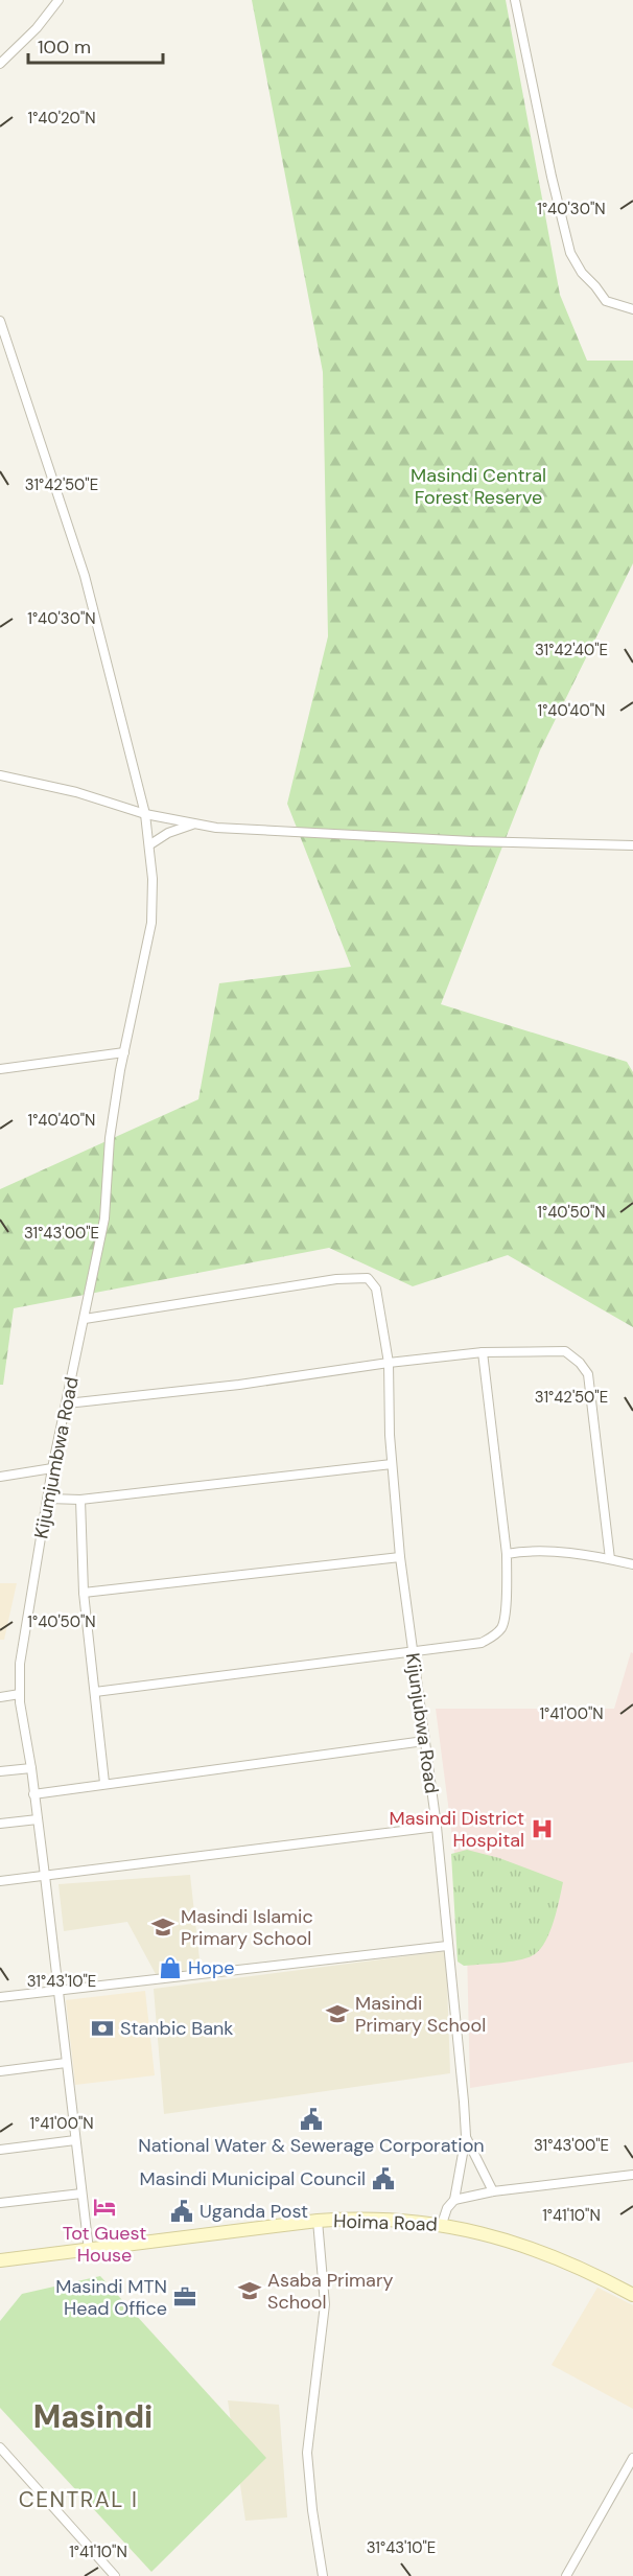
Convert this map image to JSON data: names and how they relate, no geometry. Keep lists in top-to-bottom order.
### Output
{
  "streets": {
    "main road": ["Hoima Road"],
    "street": ["Kijumjumbwa Road", "Kijunjubwa Road"]
  },
  "crossings": [
    ["Kijumjumbwa Road", "Kijunjubwa Road"],
    ["Kijumjumbwa Road", "Hoima Road"],
    ["Kijunjubwa Road", "Hoima Road"]
  ],
  "districts": ["Masindi", "CENTRAL I"],
  "parks": ["Masindi Central Forest Reserve"],
  "places": {
    "hospital": ["Masindi District Hospital"],
    "school or university": ["Masindi Islamic Primary School", "Masindi Primary School", "Asaba Primary School"],
    "shop": ["Hope"],
    "bank": ["Stanbic Bank"],
    "public building": ["National Water & Sewerage Corporation", "Masindi Municipal Council", "Uganda Post"],
    "hotel": ["Tot Guest House"],
    "office": ["Masindi MTN Head Office"]
  },
  "scale_bar": "100 m",
  "coordinates": [
    "1°40'20\"N",
    "1°40'30\"N",
    "31°42'50\"E",
    "31°42'40\"E",
    "1°40'40\"N",
    "1°40'50\"N",
    "31°43'00\"E",
    "1°41'00\"N",
    "31°43'10\"E",
    "1°41'10\"N"
  ]
}
